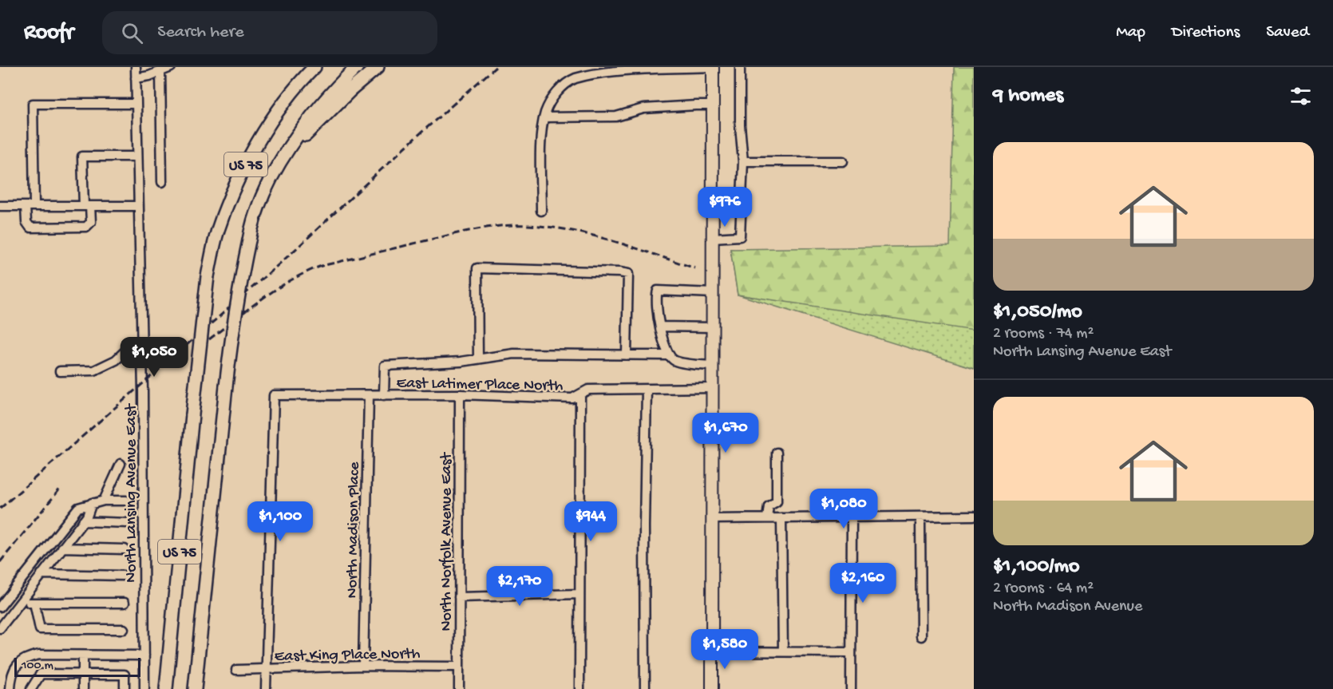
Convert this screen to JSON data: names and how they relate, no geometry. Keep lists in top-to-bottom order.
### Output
{
  "streets": {
    "highway": ["US 75"],
    "street": [
      "East Latimer Place North",
      "North Lansing Avenue East",
      "North Madison Place",
      "North Norfolk Avenue East",
      "East King Place North"
    ]
  },
  "crossings": [
    ["East Latimer Place North", "North Madison Place"],
    ["East Latimer Place North", "North Norfolk Avenue East"],
    ["East Latimer Place North", "East King Place North"],
    ["North Madison Place", "East King Place North"],
    ["North Norfolk Avenue East", "East King Place North"]
  ],
  "scale_bar": "100 m",
  "page": {
    "header": "Roofr",
    "search": "Search here",
    "nav": ["Map", "Directions", "Saved"],
    "heading": "9 homes",
    "list": [
      {
        "name": "$1,050/mo",
        "note": "2 rooms · 74 m² · North Lansing Avenue East"
      },
      {
        "name": "$1,100/mo",
        "note": "2 rooms · 64 m² · North Madison Avenue"
      }
    ],
    "price": [
      "$976",
      "$1,050",
      "$1,670",
      "$1,080",
      "$1,100",
      "$944",
      "$2,160",
      "$2,170",
      "$1,580"
    ],
    "scale": "100 m"
  }
}
